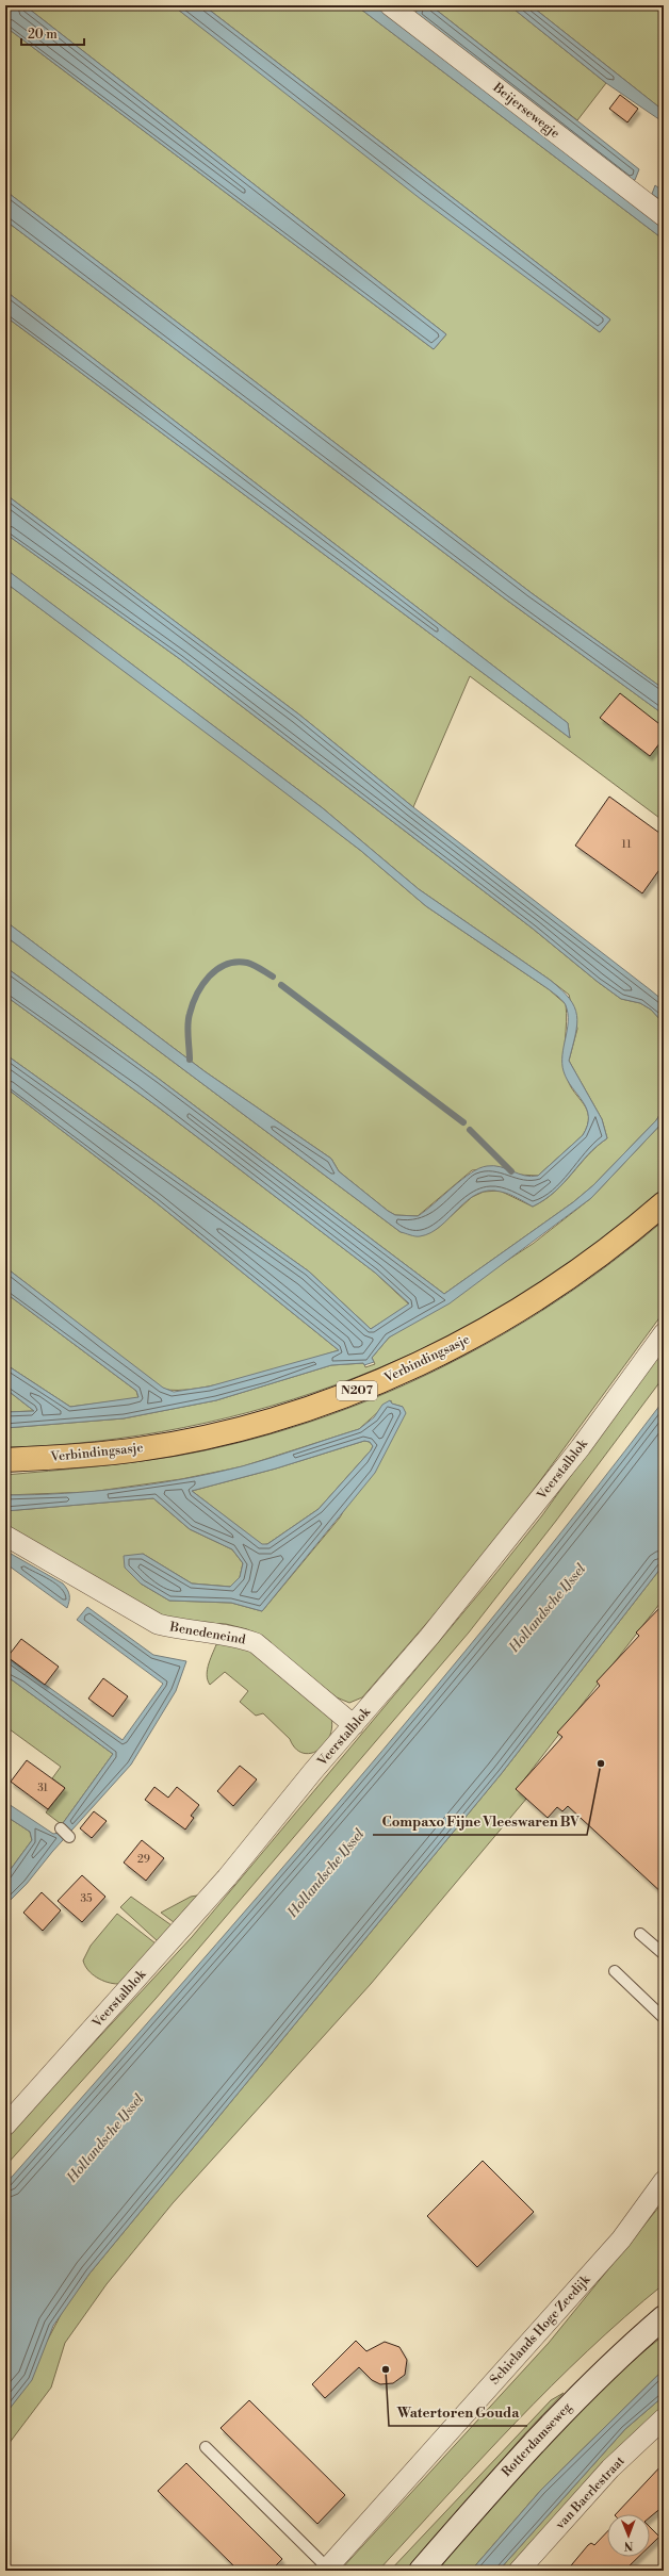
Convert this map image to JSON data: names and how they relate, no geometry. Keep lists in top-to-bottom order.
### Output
{
  "streets": {
    "main road": ["Verbindingsasje", "N207", "Rotterdamseweg"],
    "street": [
      "Beijersewegje",
      "Veerstalblok",
      "Benedeneind",
      "Schielands Hoge Zeedijk",
      "van Baerlestraat"
    ]
  },
  "crossings": [
    ["Veerstalblok", "Benedeneind"]
  ],
  "water": ["Hollandsche IJssel"],
  "places": ["Compaxo Fijne Vleeswaren BV", "Watertoren Gouda"],
  "house_numbers": [
    "11",
    "31",
    "29",
    "35"
  ],
  "scale_bar": "20 m",
  "north": "bottom"
}
